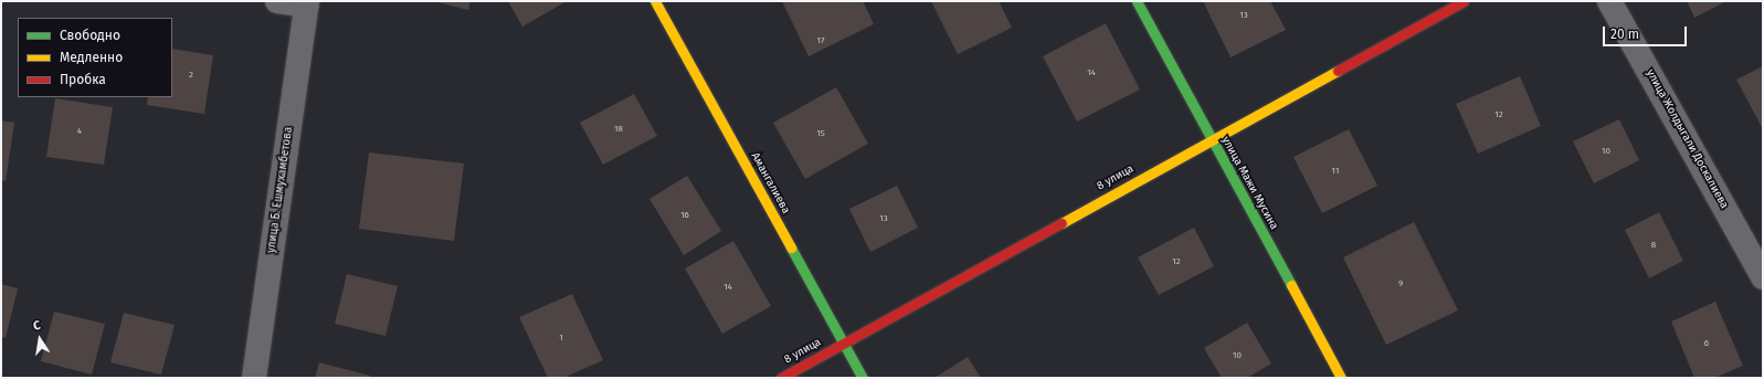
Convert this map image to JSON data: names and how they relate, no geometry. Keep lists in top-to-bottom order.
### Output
{
  "streets": {
    "street": [
      "улица Жолдыгали Доскалиева",
      "8 улица",
      "Амангалиева",
      "улица Мажи Мусина",
      "улица Б. Ешмухамбетова"
    ]
  },
  "crossings": [
    ["8 улица", "Амангалиева"],
    ["8 улица", "улица Мажи Мусина"]
  ],
  "house_numbers": [
    "13",
    "17",
    "14",
    "2",
    "12",
    "18",
    "4",
    "15",
    "10",
    "11",
    "16",
    "13",
    "8",
    "12",
    "9",
    "14",
    "1",
    "6",
    "10"
  ],
  "legend": ["Свободно", "Медленно", "Пробка"],
  "scale_bar": "20 m",
  "north": "top"
}
